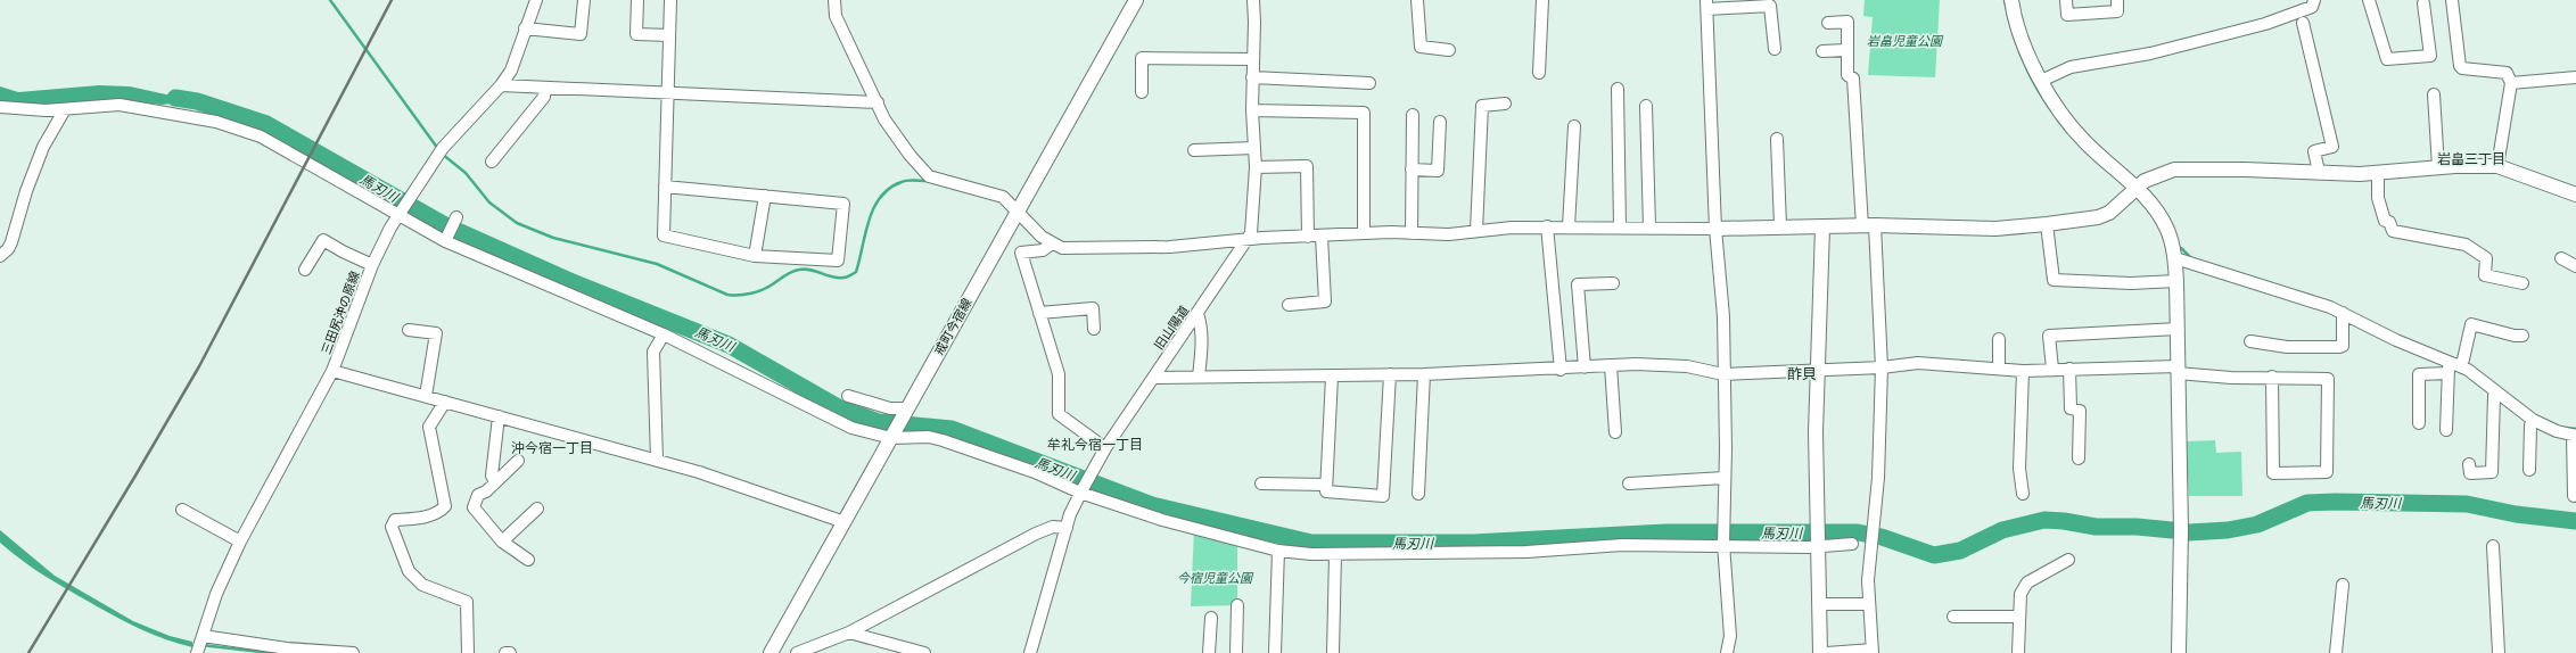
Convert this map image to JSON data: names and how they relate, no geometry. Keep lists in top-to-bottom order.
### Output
{
  "streets": {
    "street": ["三田尻沖の原線", "戒町今宿線", "旧山陽道"]
  },
  "districts": [
    "岩畠三丁目",
    "酢貝",
    "牟礼今宿一丁目",
    "沖今宿一丁目"
  ],
  "water": ["馬刃川"],
  "parks": ["岩畠児童公園", "今宿児童公園"]
}
